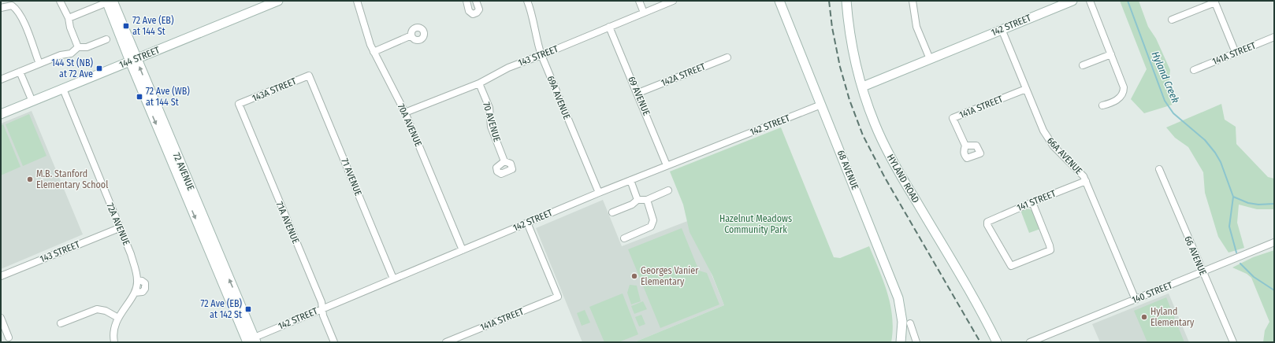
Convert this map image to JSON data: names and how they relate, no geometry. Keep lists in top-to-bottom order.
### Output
{
  "streets": {
    "street": [
      "142 STREET",
      "141A STREET",
      "143 STREET",
      "144 STREET",
      "142A STREET",
      "143A STREET",
      "69 AVENUE",
      "69A AVENUE",
      "70 AVENUE",
      "70A AVENUE",
      "66A AVENUE",
      "68 AVENUE",
      "72 AVENUE",
      "71 AVENUE",
      "HYLAND ROAD",
      "141 STREET",
      "71A AVENUE",
      "72A AVENUE",
      "66 AVENUE",
      "140 STREET"
    ]
  },
  "crossings": [
    ["142 STREET", "141A STREET"],
    ["142 STREET", "69 AVENUE"],
    ["142 STREET", "69A AVENUE"],
    ["142 STREET", "70A AVENUE"],
    ["142 STREET", "66A AVENUE"],
    ["142 STREET", "68 AVENUE"],
    ["142 STREET", "72 AVENUE"],
    ["142 STREET", "71 AVENUE"],
    ["142 STREET", "HYLAND ROAD"],
    ["142 STREET", "71A AVENUE"],
    ["141A STREET", "66A AVENUE"],
    ["143 STREET", "69 AVENUE"],
    ["143 STREET", "69A AVENUE"],
    ["143 STREET", "70 AVENUE"],
    ["143 STREET", "70A AVENUE"],
    ["143 STREET", "72A AVENUE"],
    ["144 STREET", "72 AVENUE"],
    ["144 STREET", "72A AVENUE"],
    ["142A STREET", "69 AVENUE"],
    ["143A STREET", "71 AVENUE"],
    ["143A STREET", "71A AVENUE"],
    ["66A AVENUE", "141 STREET"],
    ["66A AVENUE", "140 STREET"],
    ["66 AVENUE", "140 STREET"]
  ],
  "water": ["Hyland Creek"],
  "parks": ["Hazelnut Meadows Community Park"],
  "places": {
    "transit": [
      "72 Ave (EB) at 144 St",
      "144 St (NB) at 72 Ave",
      "72 Ave (WB) at 144 St",
      "72 Ave (EB) at 142 St"
    ],
    "other": ["M.B. Stanford Elementary School", "Georges Vanier Elementary", "Hyland Elementary"]
  }
}
